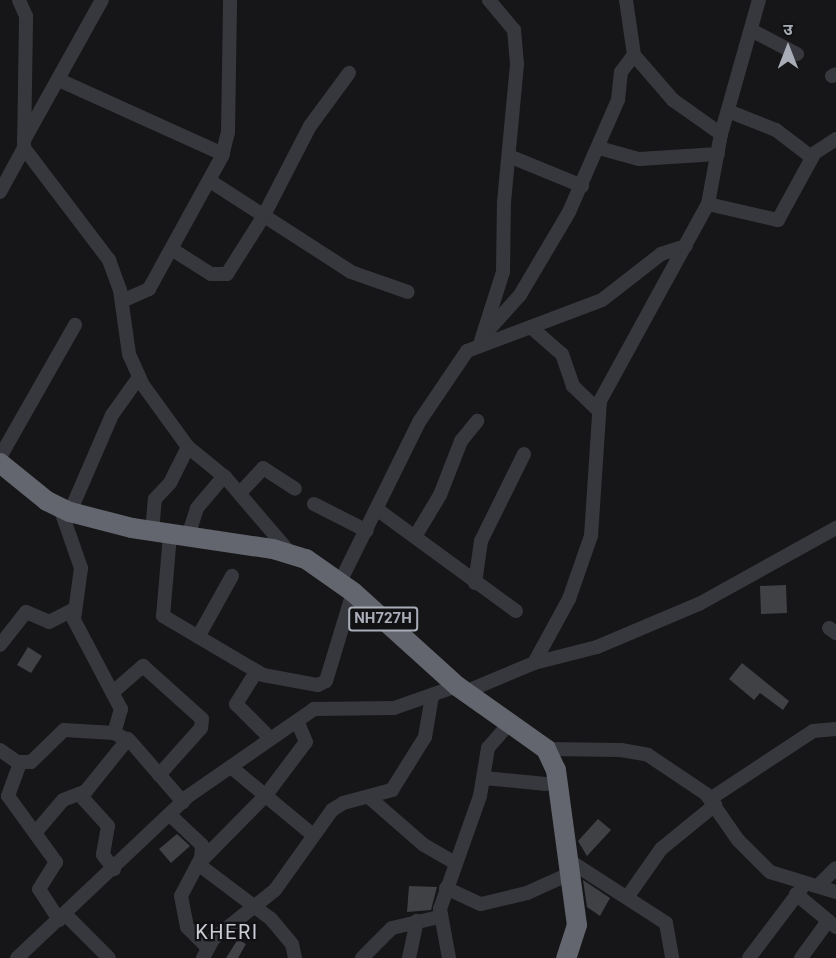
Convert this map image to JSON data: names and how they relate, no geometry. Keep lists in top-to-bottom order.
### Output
{
  "streets": {
    "highway": ["NH727H"]
  },
  "districts": ["KHERI"],
  "north": "top"
}
